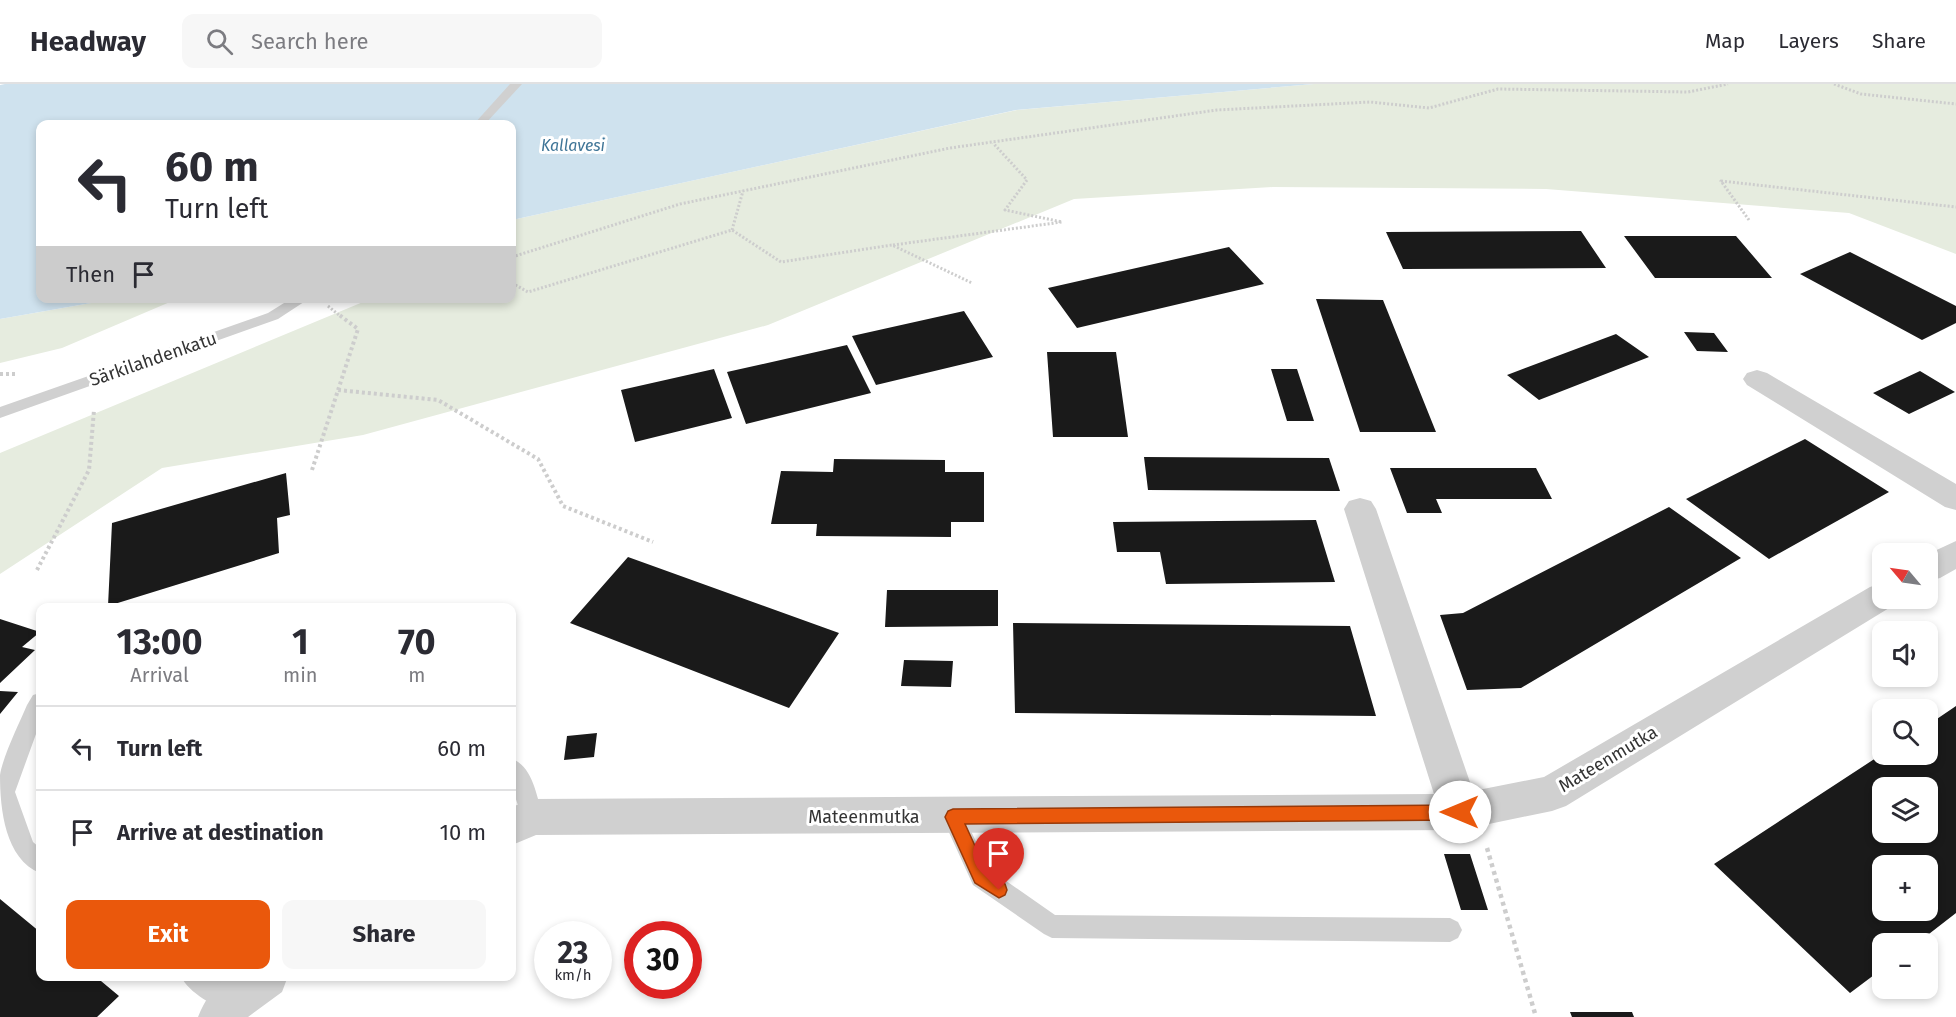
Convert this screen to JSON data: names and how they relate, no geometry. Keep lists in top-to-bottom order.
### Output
{
  "streets": {
    "street": ["Mateenmutka"],
    "lane": ["Särkilahdenkatu"]
  },
  "water": ["Kallavesi"],
  "north": "top left",
  "page": {
    "header": "Headway",
    "search": "Search here",
    "nav": ["Map", "Layers", "Share"],
    "turn": ["60 m", "Turn left"],
    "then": "Then",
    "map_buttons": ["+", "−"],
    "eta": [
      "13:00",
      "Arrival",
      "1",
      "min",
      "70",
      "m"
    ],
    "list": [
      {
        "name": "Turn left",
        "value": "60 m"
      },
      {
        "name": "Arrive at destination",
        "value": "10 m"
      }
    ],
    "buttons": ["Exit", "Share"],
    "speed": "23 km/h",
    "limit": "30"
  }
}
